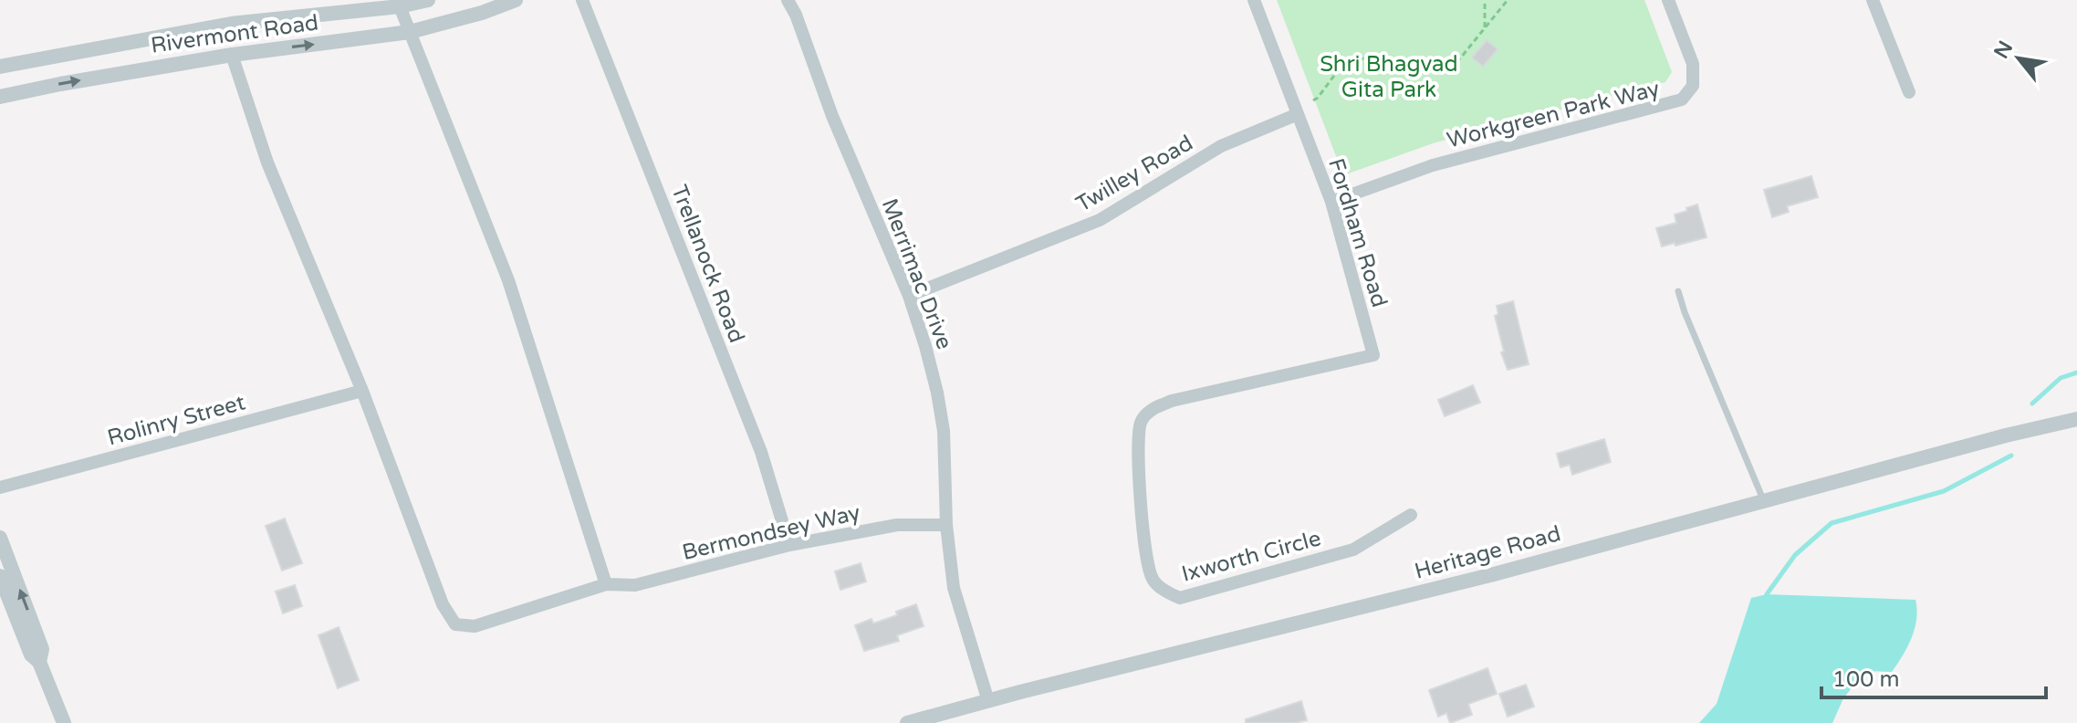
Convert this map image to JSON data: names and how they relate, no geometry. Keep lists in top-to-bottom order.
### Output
{
  "streets": {
    "street": [
      "Rivermont Road",
      "Workgreen Park Way",
      "Twilley Road",
      "Fordham Road",
      "Trellanock Road",
      "Merrimac Drive",
      "Rolinry Street",
      "Bermondsey Way",
      "Heritage Road",
      "Ixworth Circle"
    ]
  },
  "crossings": [
    ["Workgreen Park Way", "Fordham Road"],
    ["Twilley Road", "Fordham Road"],
    ["Twilley Road", "Merrimac Drive"],
    ["Fordham Road", "Ixworth Circle"],
    ["Trellanock Road", "Bermondsey Way"],
    ["Merrimac Drive", "Bermondsey Way"],
    ["Merrimac Drive", "Heritage Road"],
    ["Rolinry Street", "Bermondsey Way"]
  ],
  "parks": ["Shri Bhagvad Gita Park"],
  "scale_bar": "100 m",
  "north": "top left"
}
